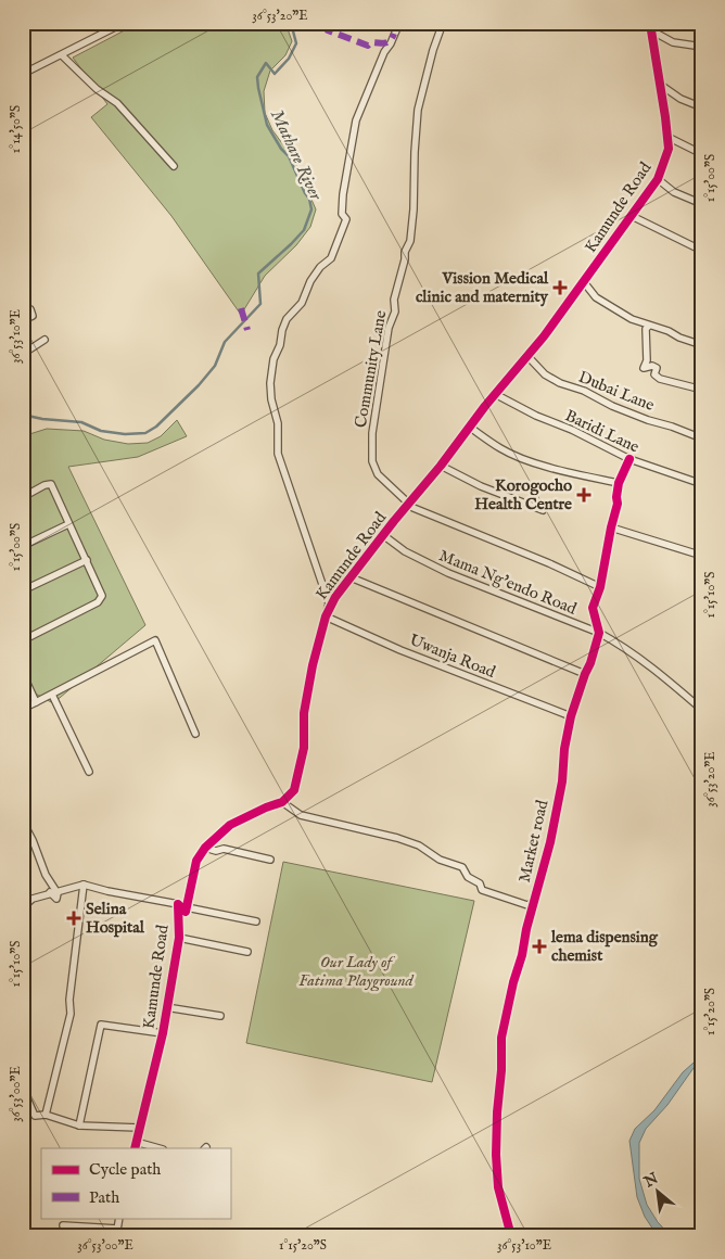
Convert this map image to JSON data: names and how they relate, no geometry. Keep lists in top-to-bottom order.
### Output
{
  "streets": {
    "street": [
      "Kamunde Road",
      "Community Lane",
      "Dubai Lane",
      "Baridi Lane",
      "Mama Ng'endo Road",
      "Uwanja Road",
      "Market road"
    ]
  },
  "crossings": [
    ["Kamunde Road", "Community Lane"],
    ["Kamunde Road", "Dubai Lane"],
    ["Kamunde Road", "Baridi Lane"],
    ["Kamunde Road", "Mama Ng'endo Road"],
    ["Kamunde Road", "Uwanja Road"],
    ["Community Lane", "Market road"],
    ["Baridi Lane", "Market road"],
    ["Mama Ng'endo Road", "Market road"],
    ["Uwanja Road", "Market road"]
  ],
  "water": ["Mathare River"],
  "parks": ["Our Lady of Fatima Playground"],
  "places": {
    "health": [
      "Vission Medical clinic and maternity",
      "Korogocho Health Centre",
      "Selina Hospital",
      "lema dispensing chemist"
    ]
  },
  "legend": ["Cycle path", "Path"],
  "north": "top left",
  "coordinates": [
    "36°53'20\"E",
    "1°14'50\"S",
    "1°15'00\"S",
    "36°53'10\"E",
    "1°15'10\"S",
    "1°15'20\"S",
    "36°53'00\"E"
  ]
}
